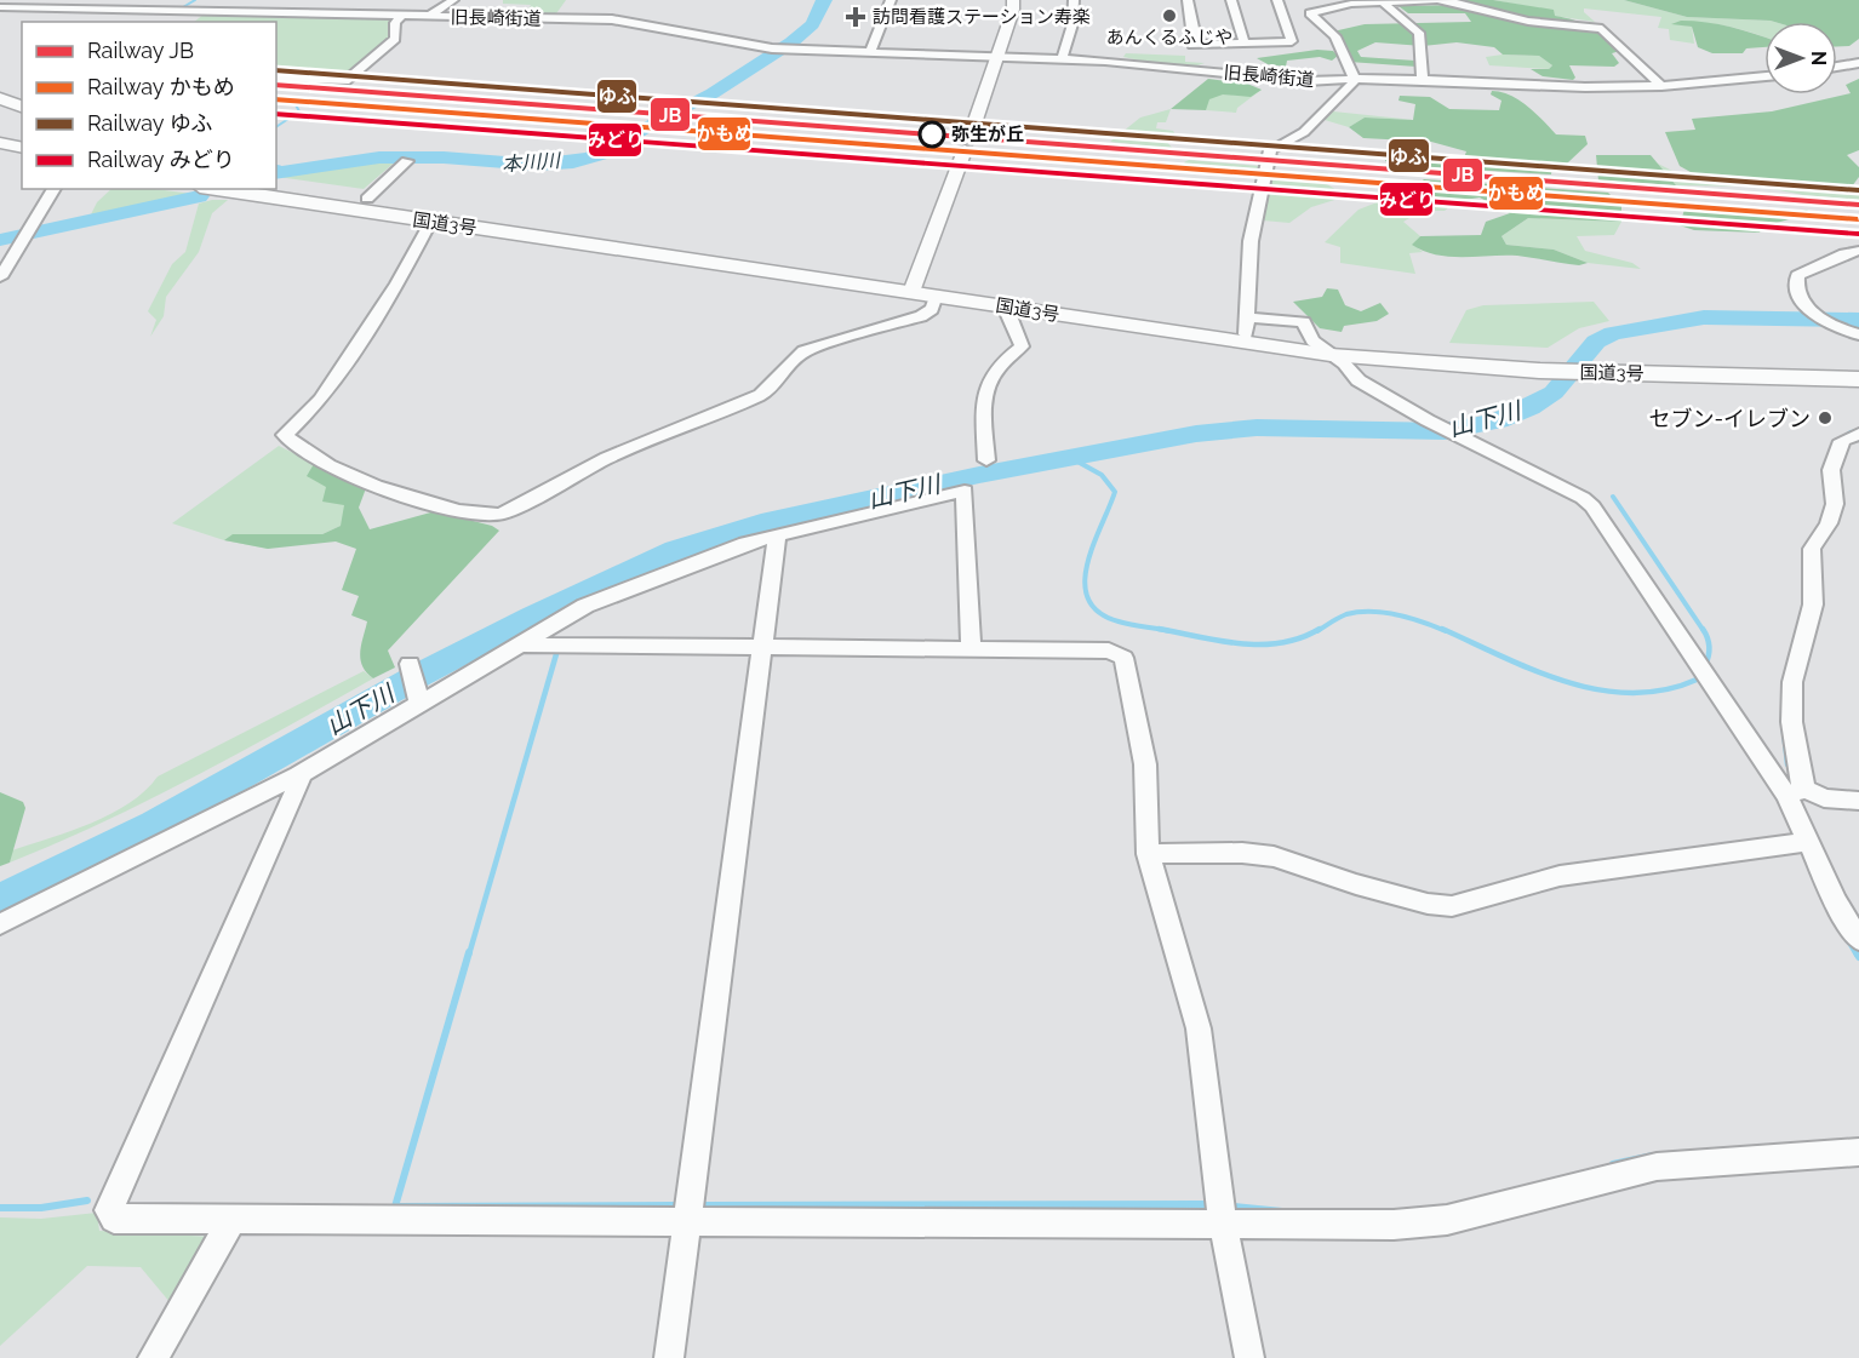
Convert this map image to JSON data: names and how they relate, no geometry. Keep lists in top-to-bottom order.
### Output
{
  "streets": {
    "highway": ["国道3号"],
    "street": ["旧長崎街道"]
  },
  "water": ["本川川", "山下川"],
  "places": {
    "other": ["あんくるふじや", "弥生が丘", "セブン-イレブン"],
    "health": ["訪問看護ステーション寿楽"]
  },
  "lines": [
    "rail line ゆふ",
    "rail line JB",
    "rail line かもめ",
    "rail line みどり"
  ],
  "legend": [
    "Railway JB",
    "Railway かもめ",
    "Railway ゆふ",
    "Railway みどり"
  ],
  "north": "right"
}
